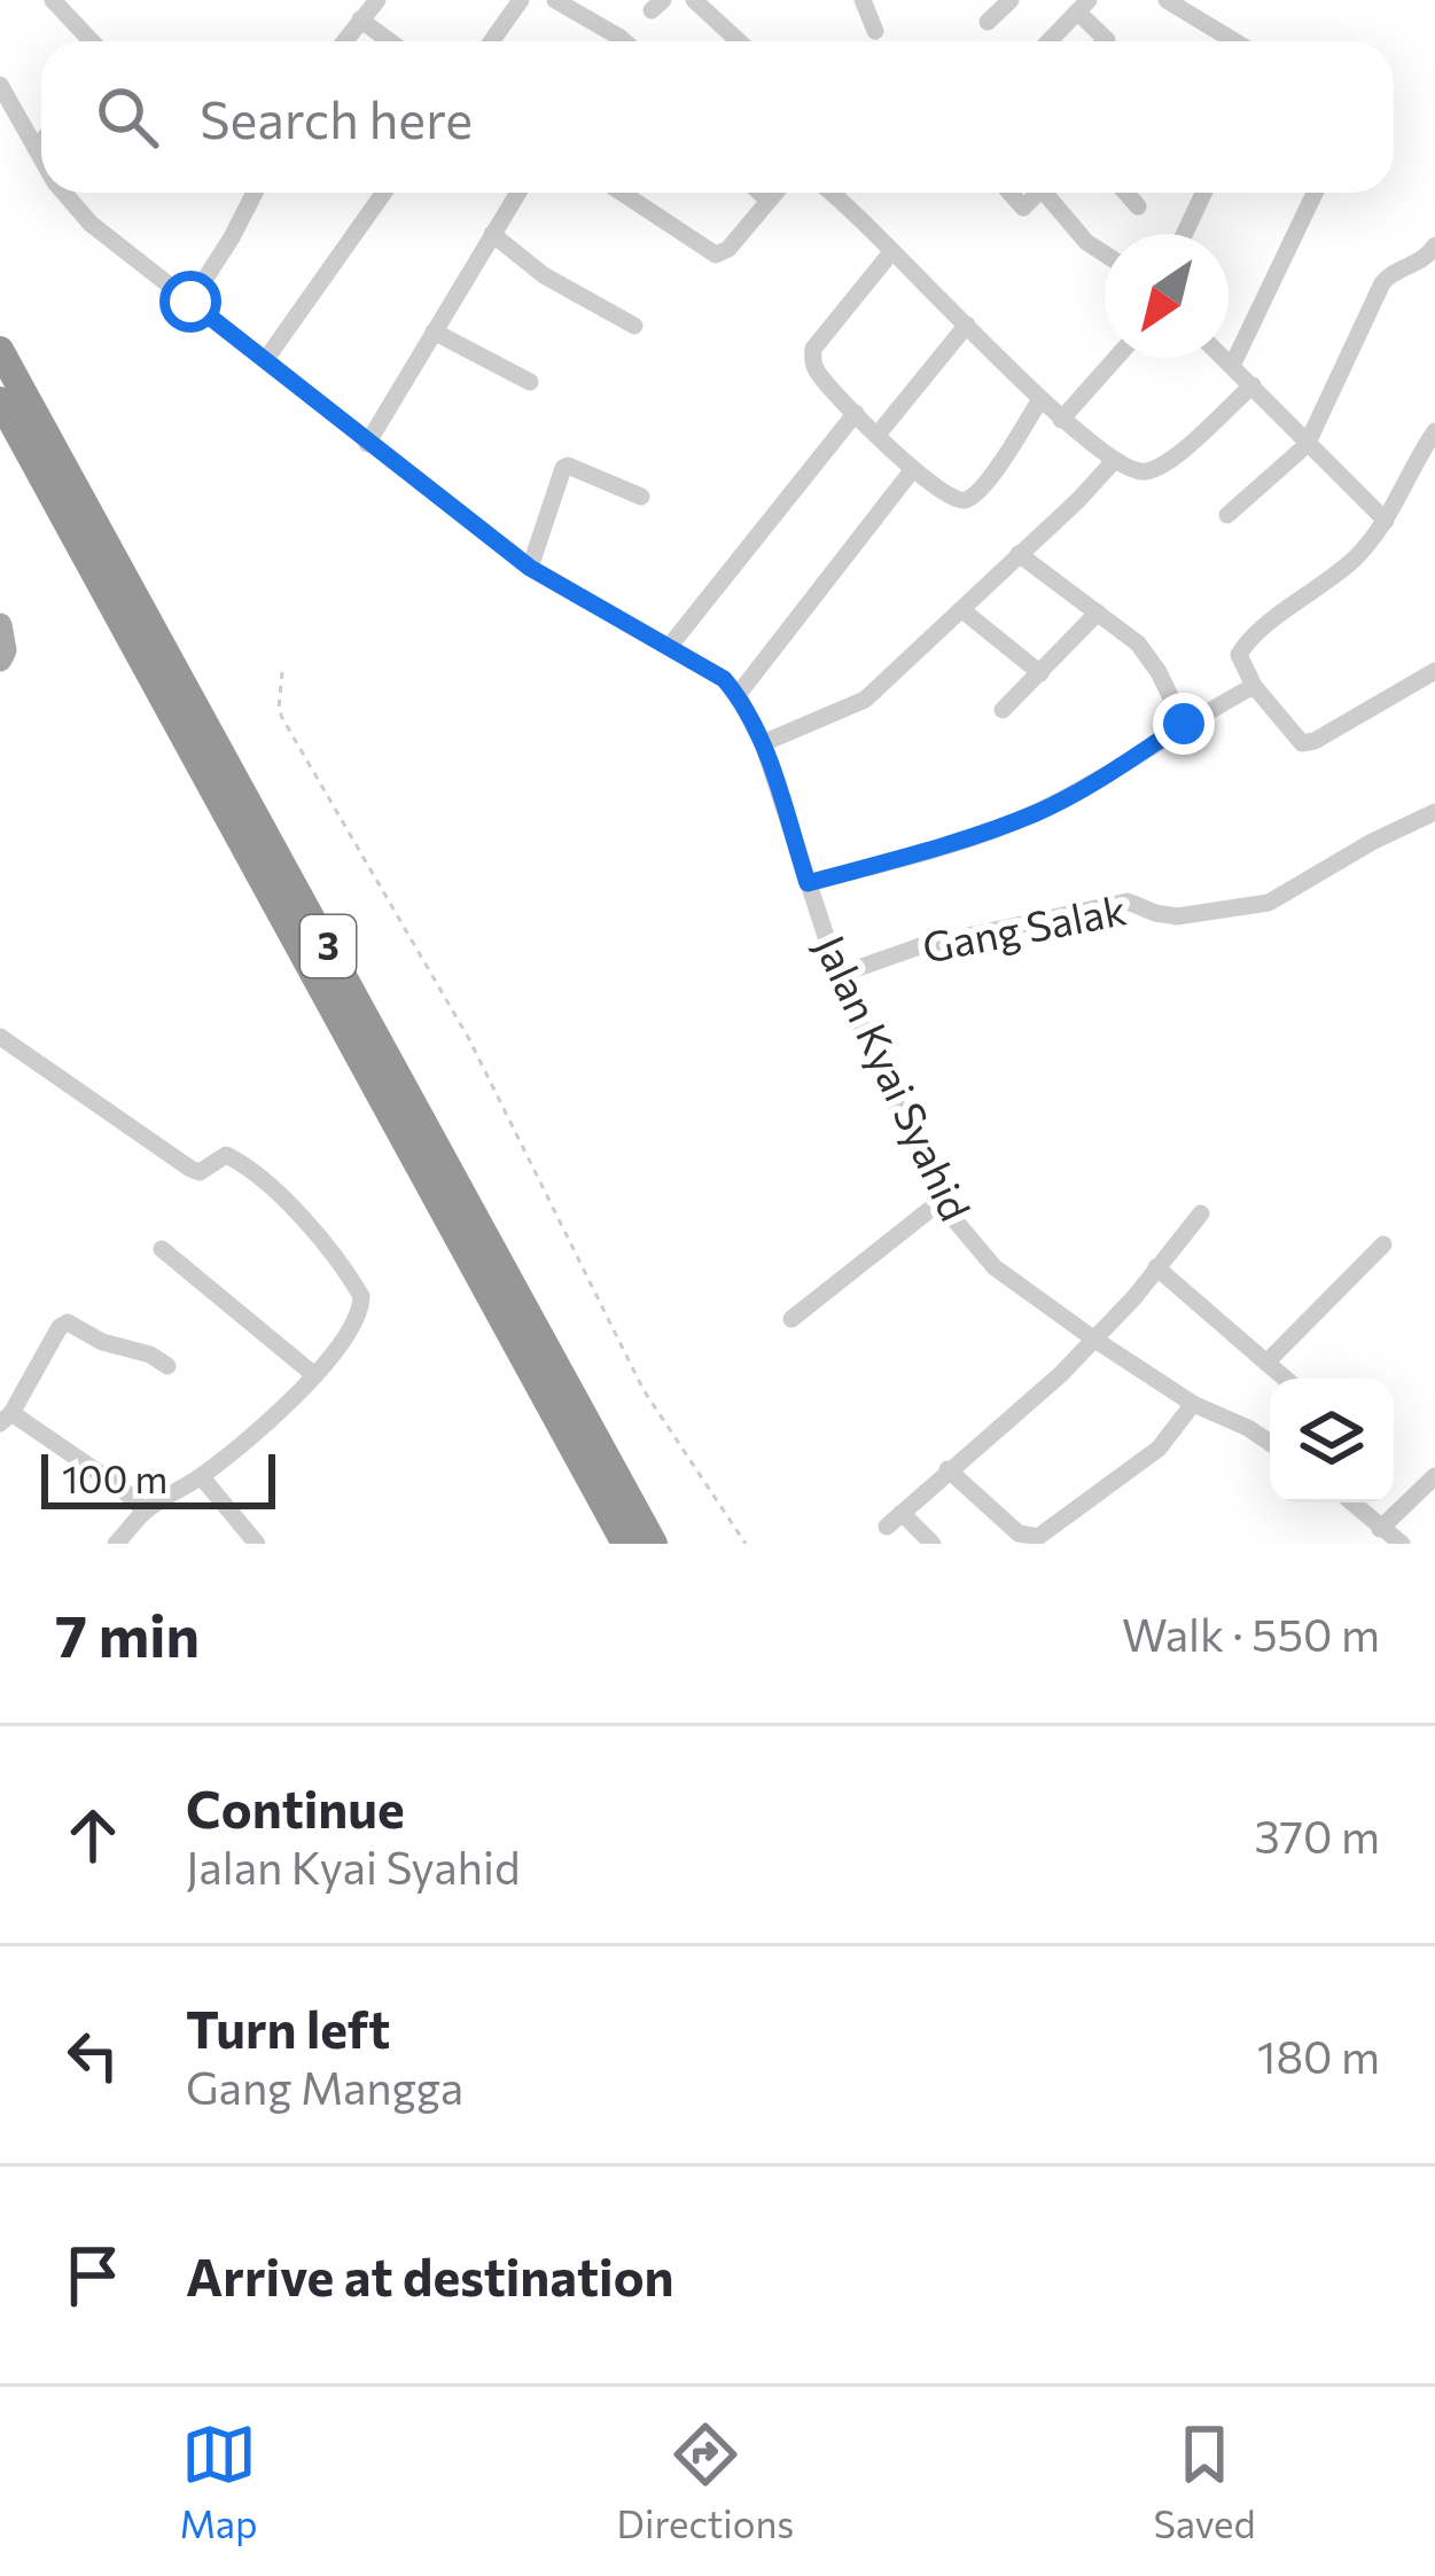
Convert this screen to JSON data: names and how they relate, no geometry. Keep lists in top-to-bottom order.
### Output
{
  "streets": {
    "highway": ["3"],
    "street": ["Gang Salak", "Jalan Kyai Syahid"]
  },
  "crossings": [
    ["Gang Salak", "Jalan Kyai Syahid"]
  ],
  "scale_bar": "100 m",
  "north": "bottom left",
  "page": {
    "search": "Search here",
    "scale": "100 m",
    "heading": ["7 min", "Walk · 550 m"],
    "list": [
      ["Continue", "Jalan Kyai Syahid", "370 m"],
      ["Turn left", "Gang Mangga", "180 m"],
      "Arrive at destination"
    ],
    "nav": ["Map", "Directions", "Saved"]
  }
}
